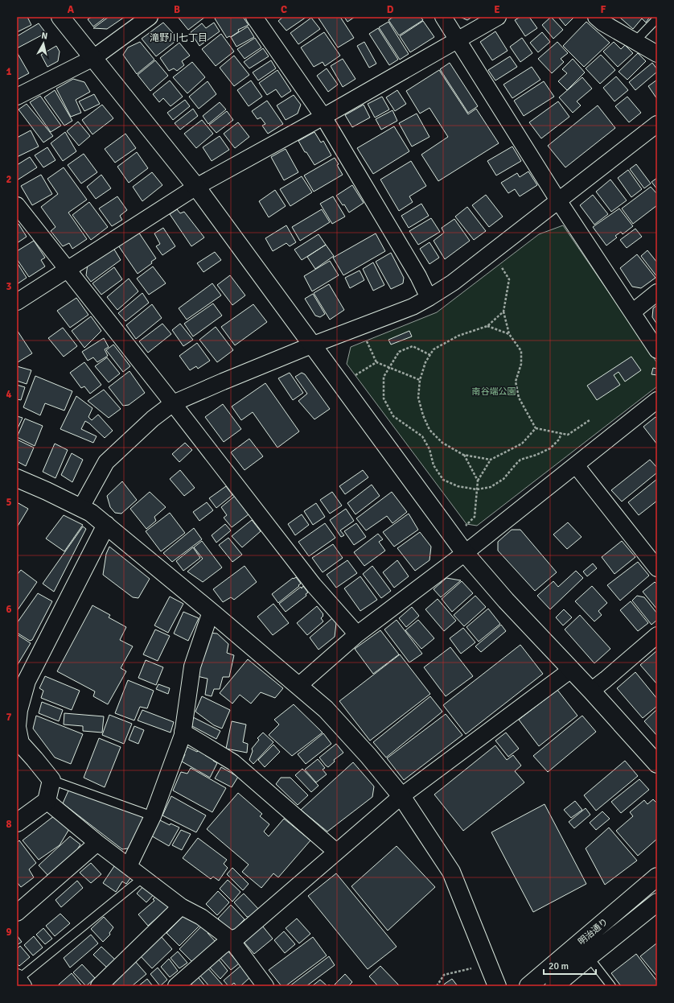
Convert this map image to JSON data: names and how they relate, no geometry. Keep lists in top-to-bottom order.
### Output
{
  "streets": {
    "street": ["明治通り"]
  },
  "districts": ["滝野川七丁目"],
  "parks": ["南谷端公園"],
  "scale_bar": "20 m",
  "north": "top",
  "grid": {
    "columns": [
      "A",
      "B",
      "C",
      "D",
      "E",
      "F"
    ],
    "rows": [
      "1",
      "2",
      "3",
      "4",
      "5",
      "6",
      "7",
      "8",
      "9"
    ]
  }
}
